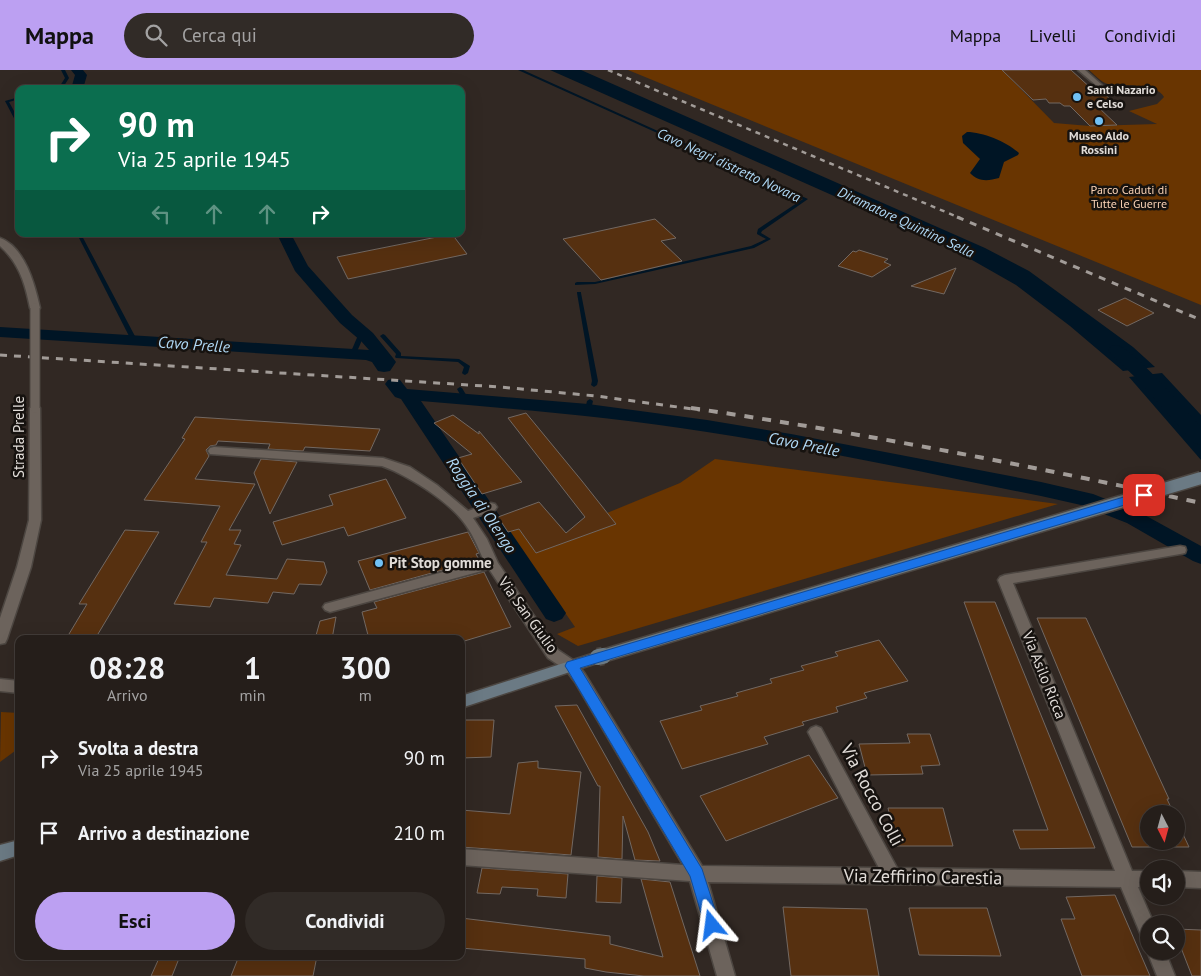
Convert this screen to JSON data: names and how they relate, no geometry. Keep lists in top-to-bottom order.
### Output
{
  "streets": {
    "street": [
      "Strada Prelle",
      "Via San Giulio",
      "Via Asilo Ricca",
      "Via Rocco Colli",
      "Via Zeffirino Carestia"
    ]
  },
  "crossings": [
    ["Via San Giulio", "Via Zeffirino Carestia"],
    ["Via Asilo Ricca", "Via Zeffirino Carestia"],
    ["Via Rocco Colli", "Via Zeffirino Carestia"]
  ],
  "water": [
    "Cavo Negri distretto Novara",
    "Diramatore Quintino Sella",
    "Cavo Prelle",
    "Roggia di Olengo"
  ],
  "parks": ["Parco Caduti di Tutte le Guerre"],
  "places": ["Santi Nazario e Celso", "Museo Aldo Rossini", "Pit Stop gomme"],
  "north": "bottom",
  "page": {
    "header": "Mappa",
    "search": "Cerca qui",
    "nav": ["Mappa", "Livelli", "Condividi"],
    "turn": ["90 m", "Via 25 aprile 1945"],
    "eta": [
      "08:28",
      "Arrivo",
      "1",
      "min",
      "300",
      "m"
    ],
    "list": [
      {
        "name": "Svolta a destra",
        "note": "Via 25 aprile 1945",
        "value": "90 m"
      },
      {
        "name": "Arrivo a destinazione",
        "value": "210 m"
      }
    ],
    "buttons": ["Esci", "Condividi"]
  }
}
